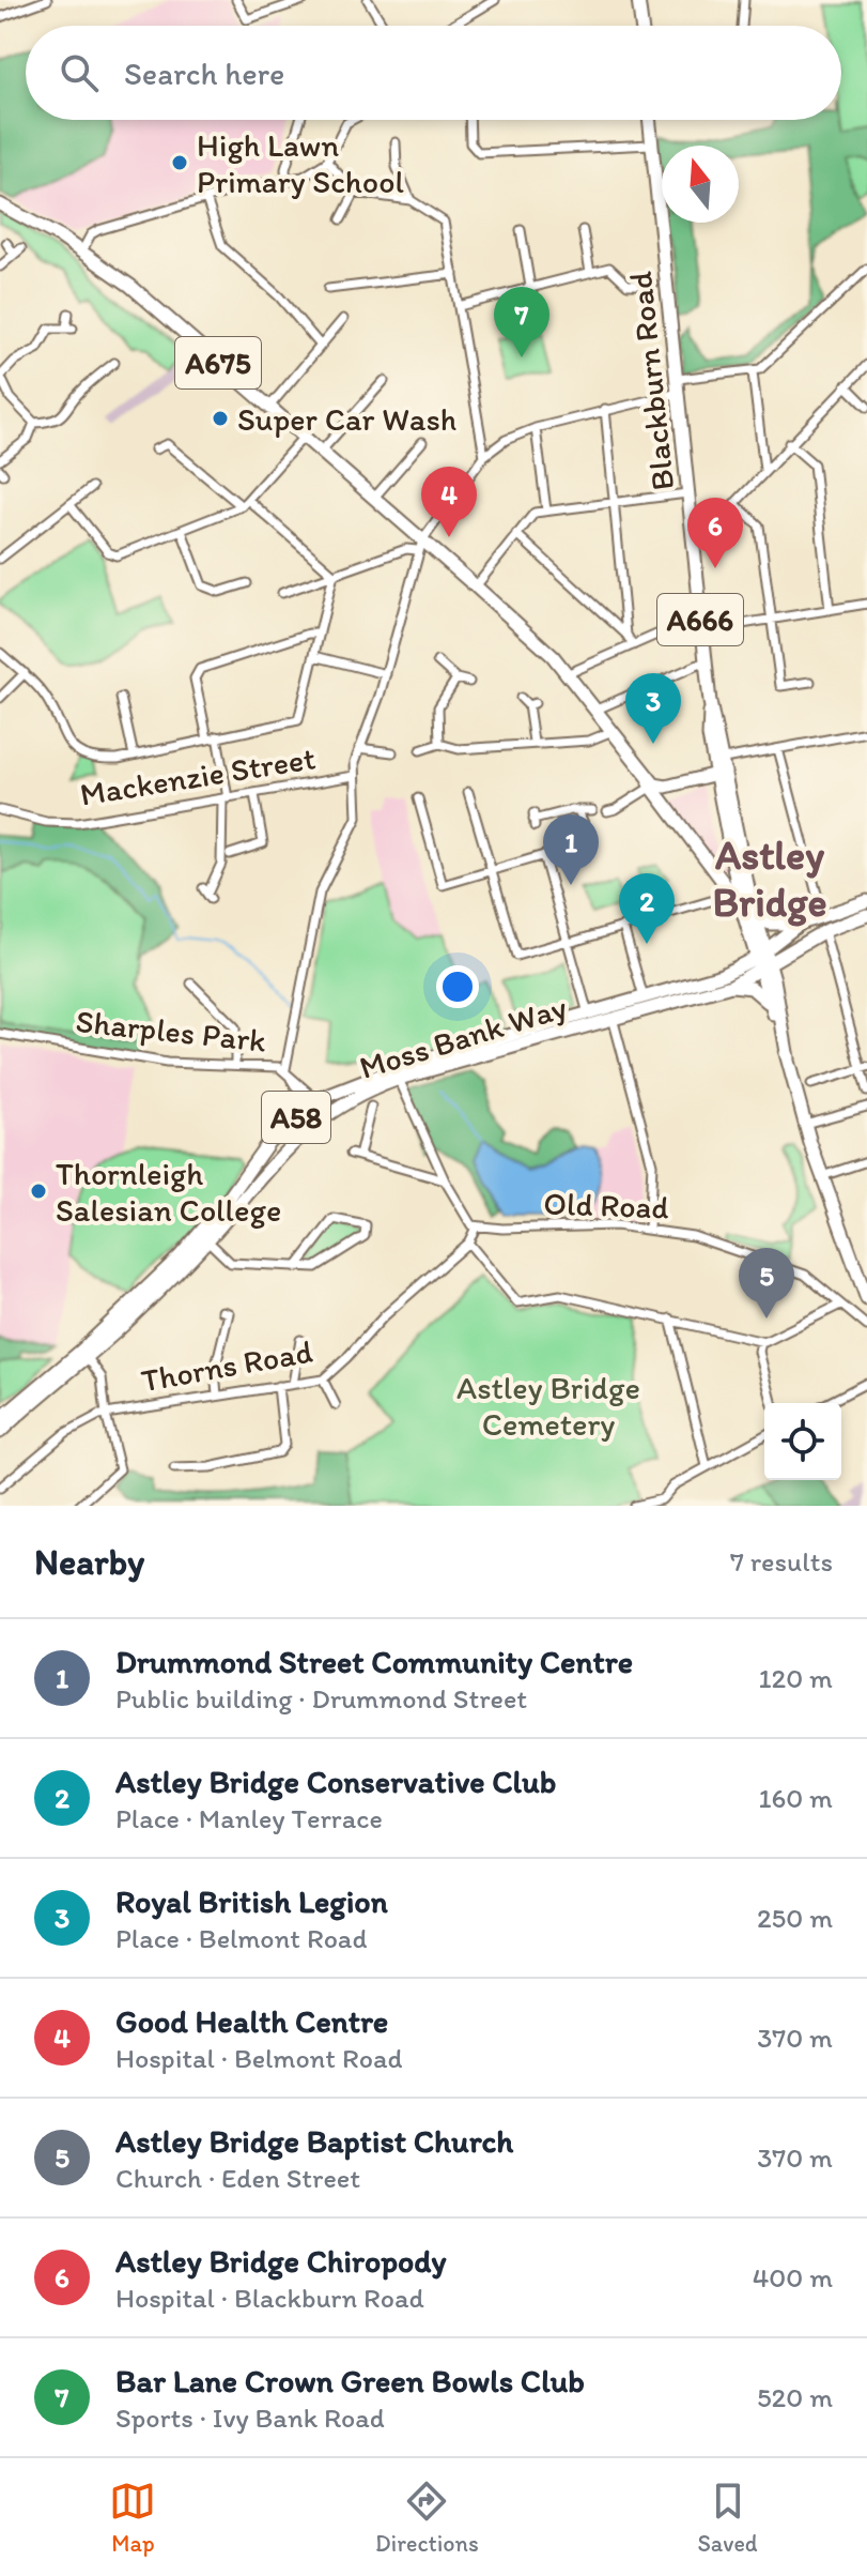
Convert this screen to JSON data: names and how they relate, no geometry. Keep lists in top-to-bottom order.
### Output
{
  "streets": {
    "main road": [
      "A675",
      "Blackburn Road",
      "A666",
      "Moss Bank Way",
      "A58"
    ],
    "street": [
      "Mackenzie Street",
      "Sharples Park",
      "Old Road",
      "Thorns Road"
    ]
  },
  "crossings": [
    ["Blackburn Road", "Moss Bank Way"],
    ["Blackburn Road", "A58"],
    ["Moss Bank Way", "A58"],
    ["Old Road", "Thorns Road"]
  ],
  "districts": ["Astley Bridge"],
  "parks": ["Astley Bridge Cemetery"],
  "places": ["High Lawn Primary School", "Super Car Wash", "Thornleigh Salesian College"],
  "north": "top",
  "page": {
    "search": "Search here",
    "pins": [
      "7",
      "4",
      "6",
      "3",
      "1",
      "2",
      "5"
    ],
    "heading": ["Nearby", "7 results"],
    "list": [
      {
        "mark": "1",
        "name": "Drummond Street Community Centre",
        "note": "Public building · Drummond Street",
        "value": "120 m"
      },
      {
        "mark": "2",
        "name": "Astley Bridge Conservative Club",
        "note": "Place · Manley Terrace",
        "value": "160 m"
      },
      {
        "mark": "3",
        "name": "Royal British Legion",
        "note": "Place · Belmont Road",
        "value": "250 m"
      },
      {
        "mark": "4",
        "name": "Good Health Centre",
        "note": "Hospital · Belmont Road",
        "value": "370 m"
      },
      {
        "mark": "5",
        "name": "Astley Bridge Baptist Church",
        "note": "Church · Eden Street",
        "value": "370 m"
      },
      {
        "mark": "6",
        "name": "Astley Bridge Chiropody",
        "note": "Hospital · Blackburn Road",
        "value": "400 m"
      },
      {
        "mark": "7",
        "name": "Bar Lane Crown Green Bowls Club",
        "note": "Sports · Ivy Bank Road",
        "value": "520 m"
      }
    ],
    "nav": ["Map", "Directions", "Saved"]
  }
}
